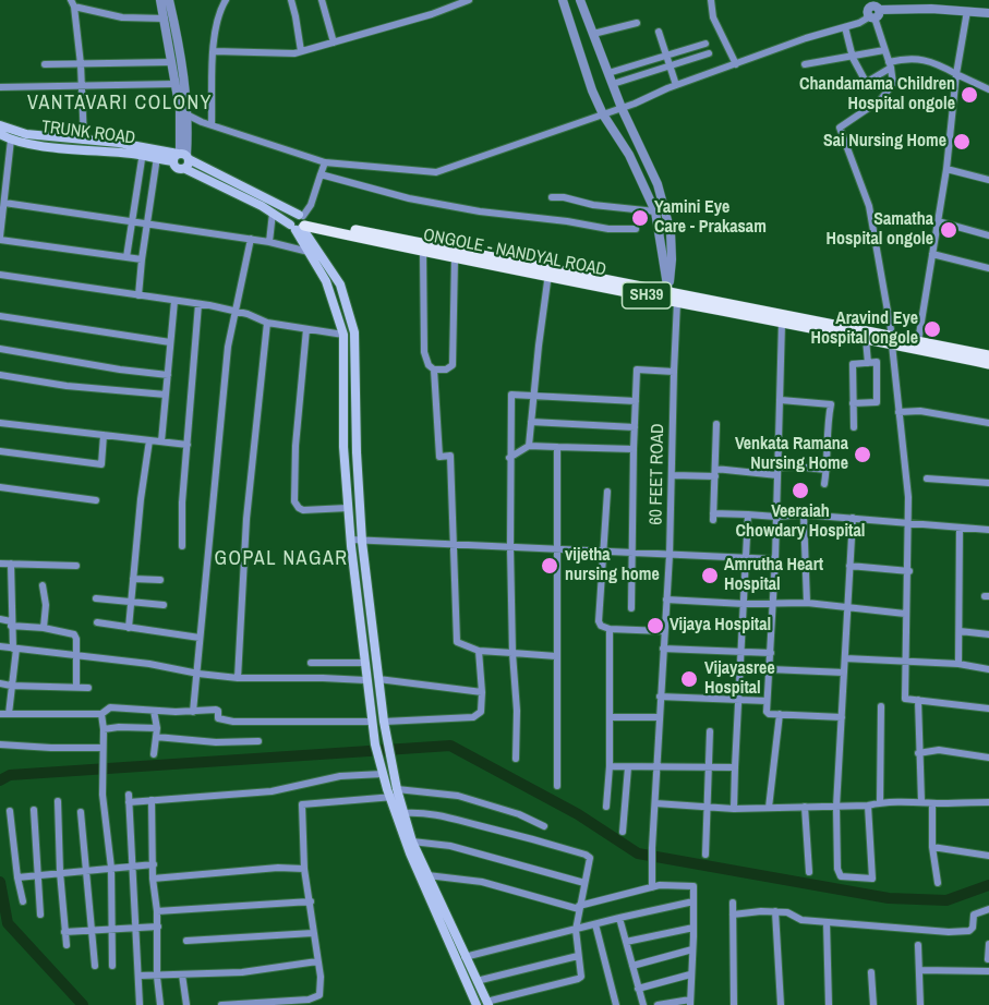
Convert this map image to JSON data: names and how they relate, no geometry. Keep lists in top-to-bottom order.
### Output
{
  "streets": {
    "main road": ["TRUNK ROAD", "ONGOLE - NANDYAL ROAD", "SH39"],
    "street": ["60 FEET ROAD"]
  },
  "crossings": [
    ["ONGOLE - NANDYAL ROAD", "60 FEET ROAD"]
  ],
  "districts": ["VANTAVARI COLONY", "GOPAL NAGAR"],
  "places": [
    "Chandamama Children Hospital ongole",
    "Sai Nursing Home",
    "Yamini Eye Care - Prakasam",
    "Samatha Hospital ongole",
    "Aravind Eye Hospital ongole",
    "Venkata Ramana Nursing Home",
    "Veeraiah Chowdary Hospital",
    "vijetha nursing home",
    "Amrutha Heart Hospital",
    "Vijaya Hospital",
    "Vijayasree Hospital"
  ]
}
